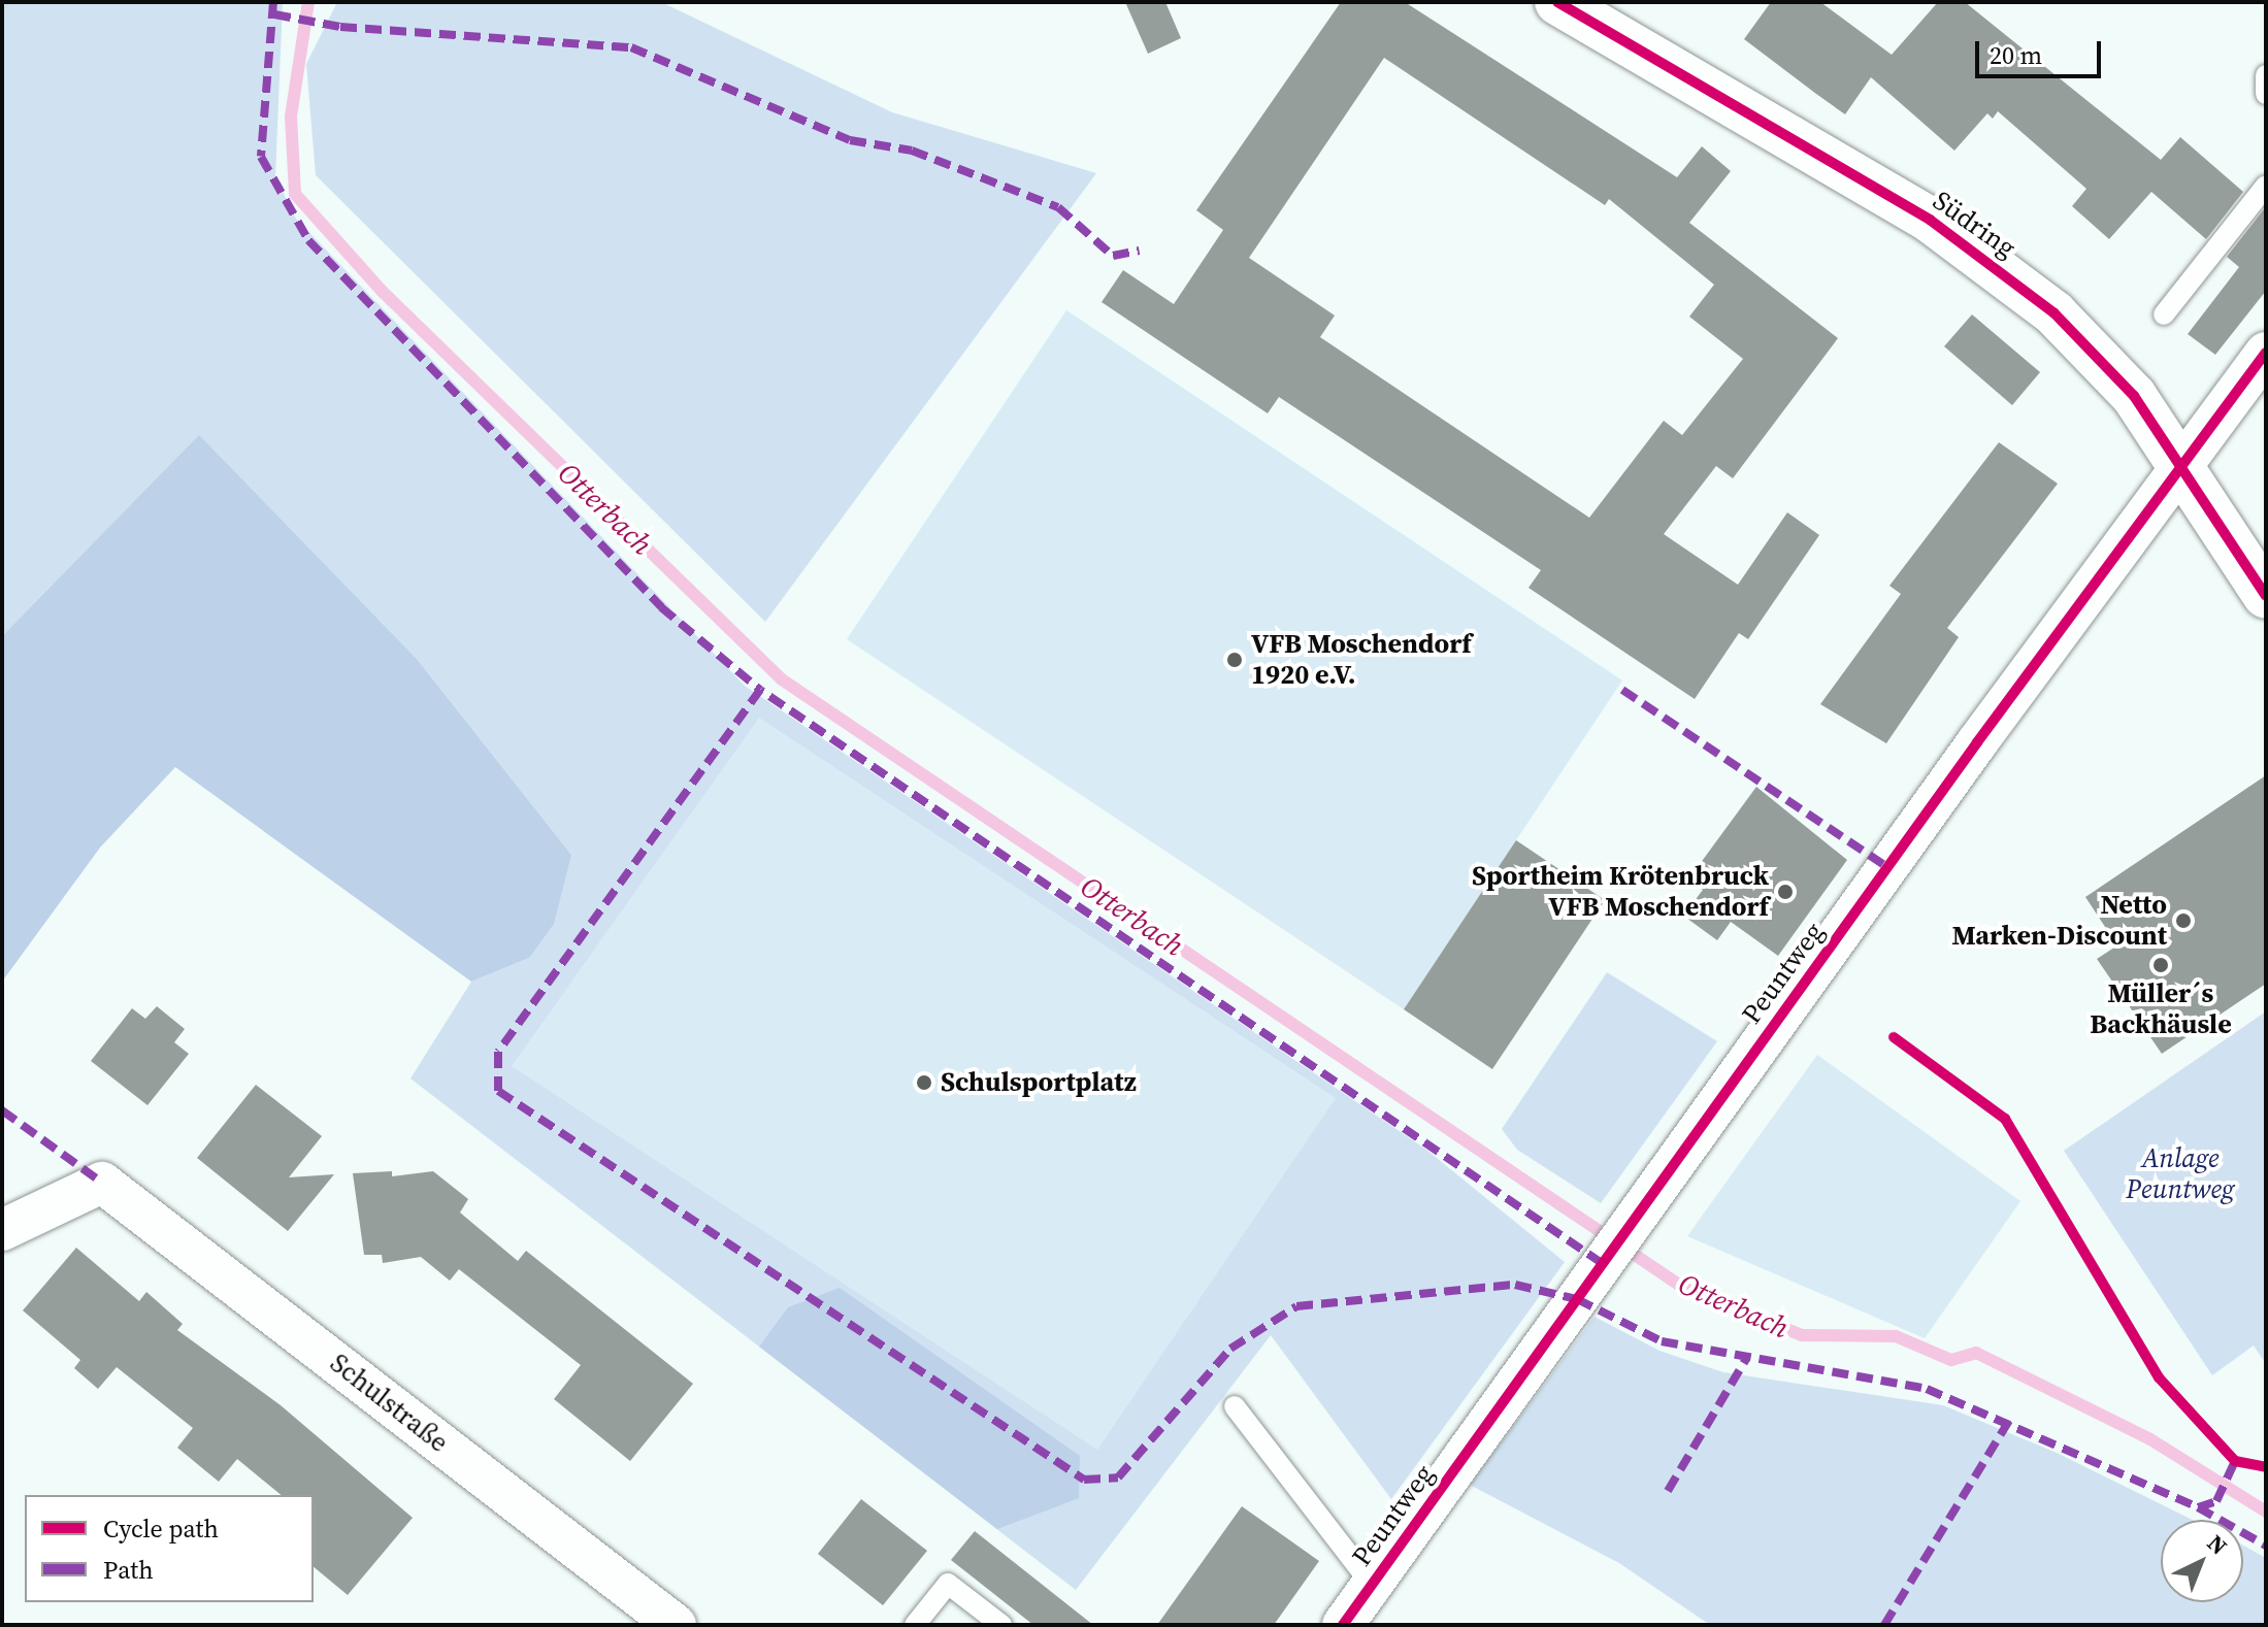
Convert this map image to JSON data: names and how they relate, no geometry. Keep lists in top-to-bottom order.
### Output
{
  "streets": {
    "street": ["Südring", "Peuntweg", "Schulstraße"]
  },
  "crossings": [
    ["Südring", "Peuntweg"]
  ],
  "water": ["Otterbach"],
  "parks": ["Anlage Peuntweg"],
  "places": [
    "VFB Moschendorf 1920 e.V.",
    "Sportheim Krötenbruck VFB Moschendorf",
    "Netto Marken-Discount",
    "Müller´s Backhäusle",
    "Schulsportplatz"
  ],
  "legend": ["Cycle path", "Path"],
  "scale_bar": "20 m",
  "north": "top right"
}
